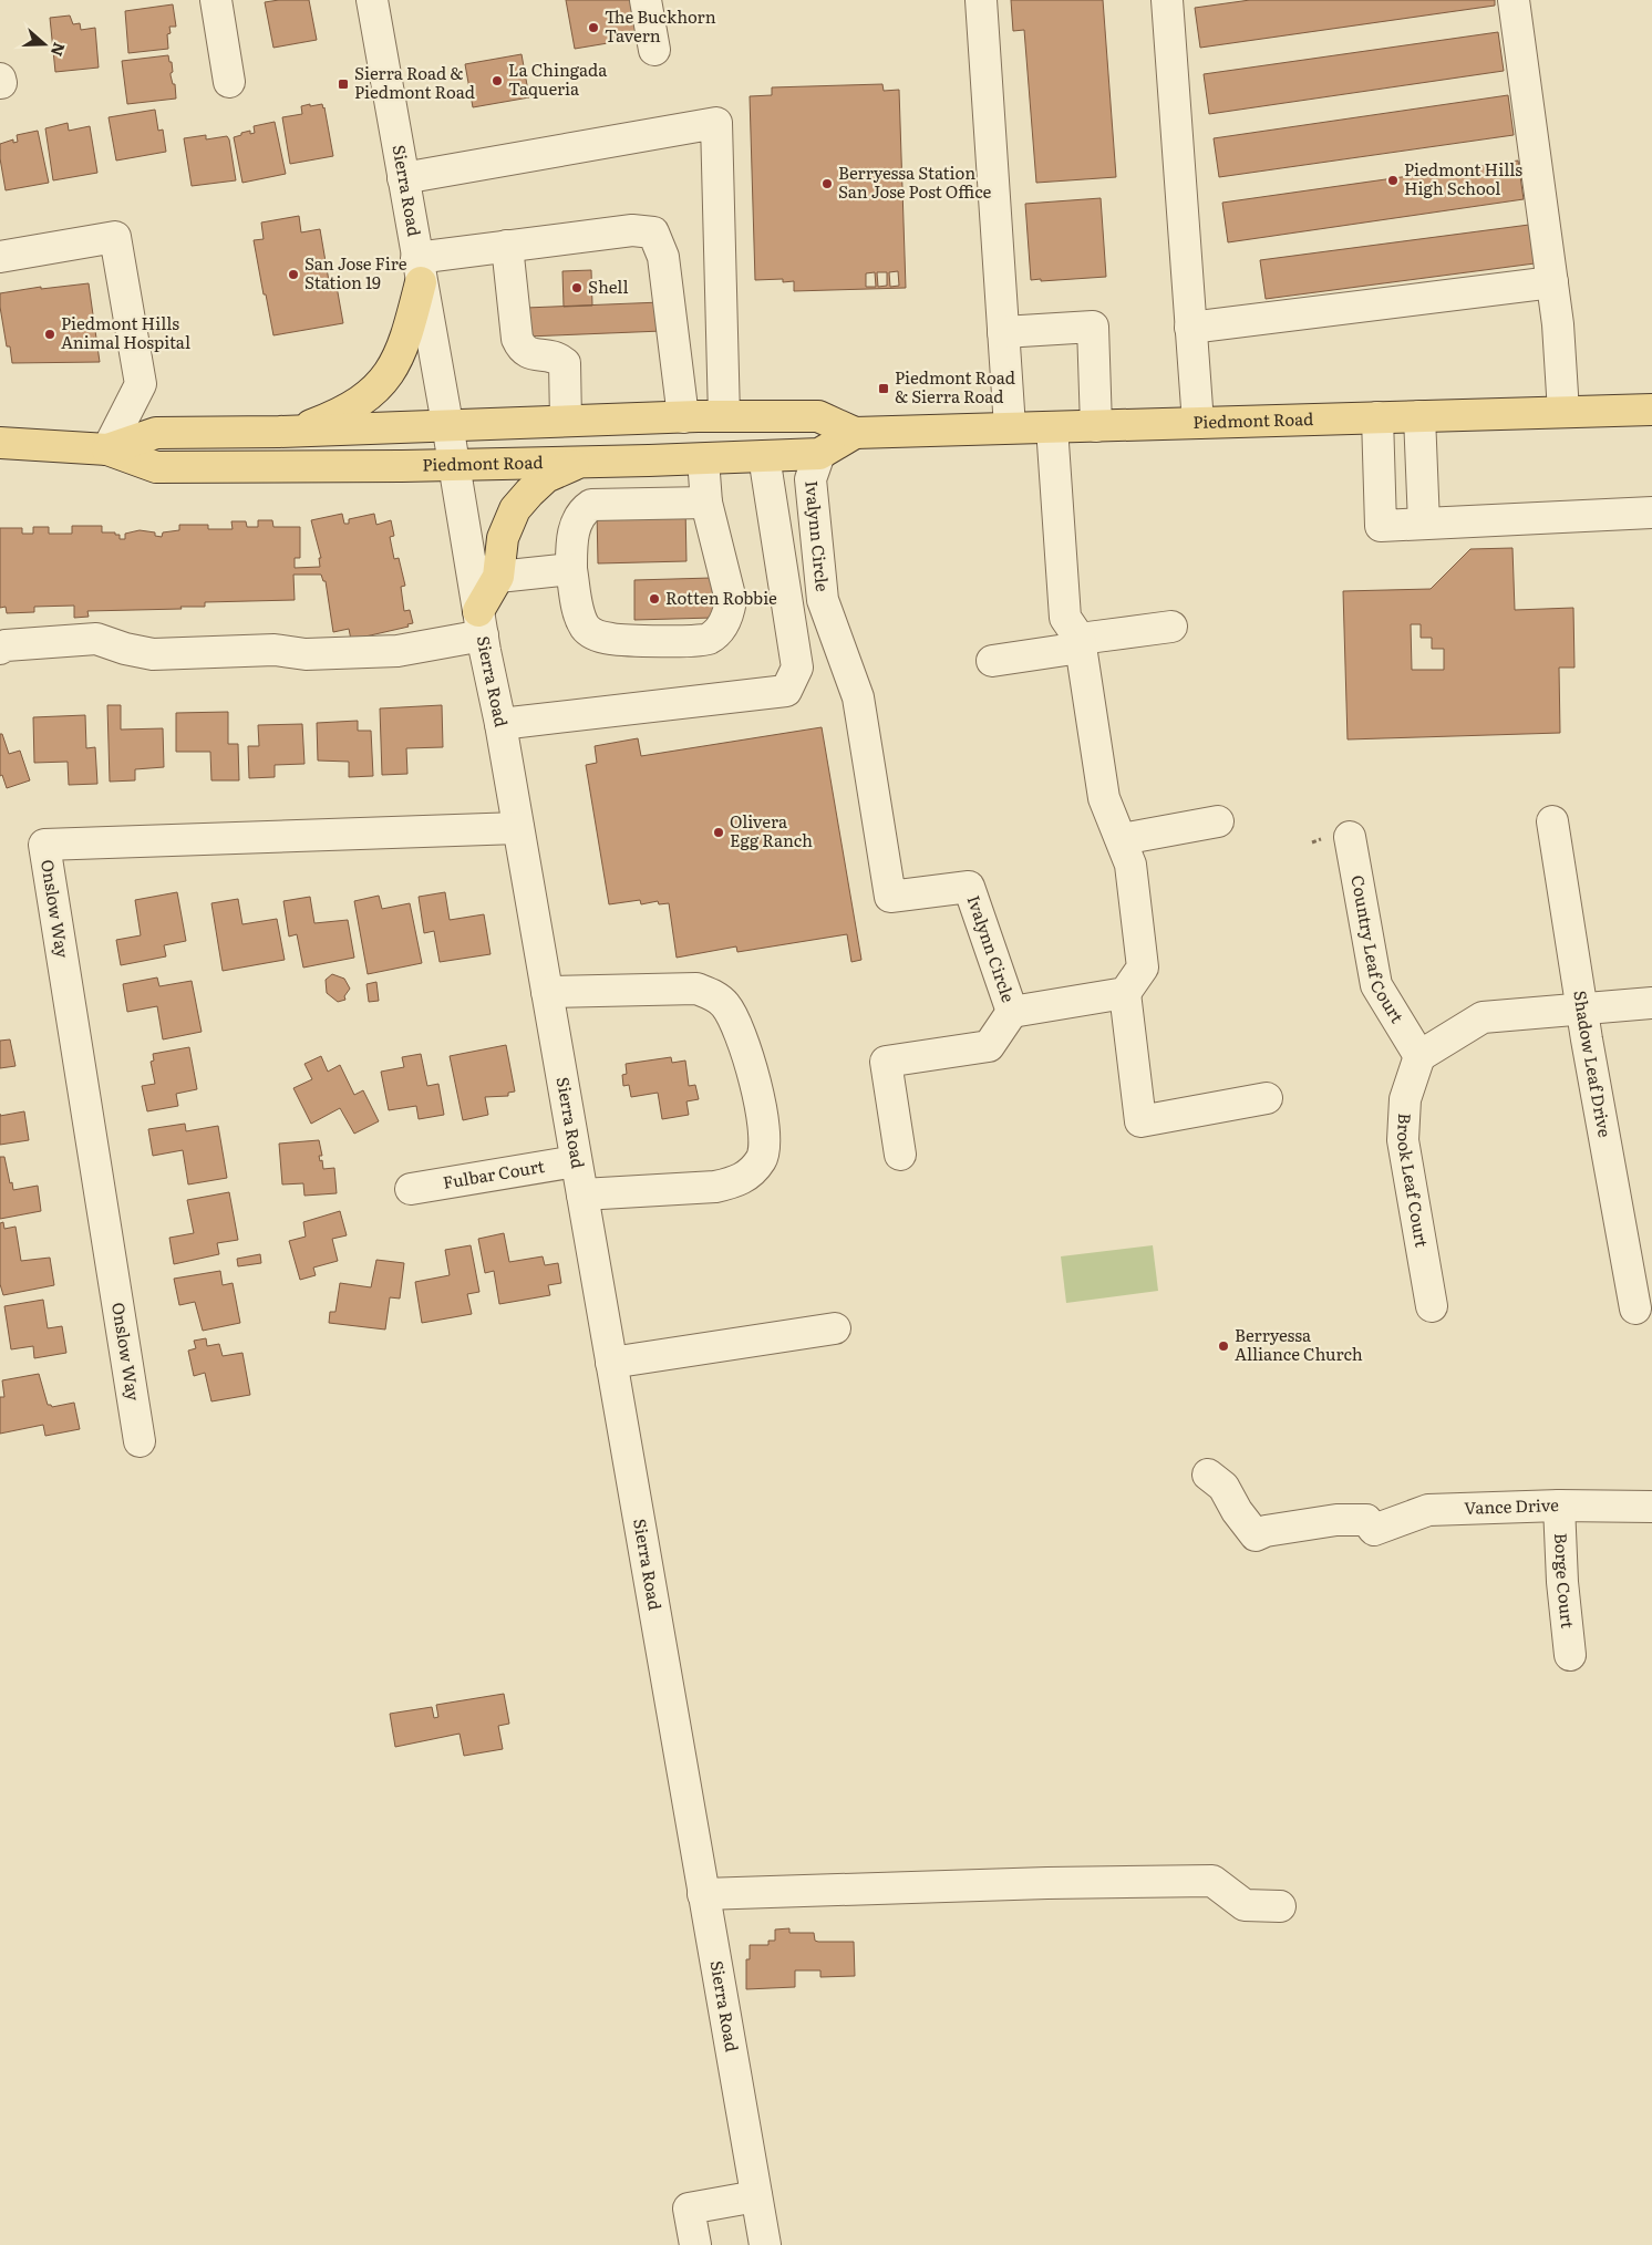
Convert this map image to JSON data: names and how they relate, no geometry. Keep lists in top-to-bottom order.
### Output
{
  "streets": {
    "main road": ["Piedmont Road"],
    "street": [
      "Sierra Road",
      "Ivalynn Circle",
      "Onslow Way",
      "Country Leaf Court",
      "Shadow Leaf Drive",
      "Fulbar Court",
      "Brook Leaf Court",
      "Vance Drive",
      "Borge Court"
    ]
  },
  "crossings": [
    ["Sierra Road", "Piedmont Road"],
    ["Sierra Road", "Onslow Way"],
    ["Sierra Road", "Fulbar Court"],
    ["Piedmont Road", "Ivalynn Circle"],
    ["Country Leaf Court", "Brook Leaf Court"],
    ["Vance Drive", "Borge Court"]
  ],
  "places": {
    "other": [
      "The Buckhorn Tavern",
      "La Chingada Taqueria",
      "Piedmont Hills High School",
      "Berryessa Station San Jose Post Office",
      "San Jose Fire Station 19",
      "Shell",
      "Piedmont Hills Animal Hospital",
      "Rotten Robbie",
      "Olivera Egg Ranch",
      "Berryessa Alliance Church"
    ],
    "transit": ["Sierra Road & Piedmont Road", "Piedmont Road & Sierra Road"]
  },
  "north": "right"
}
